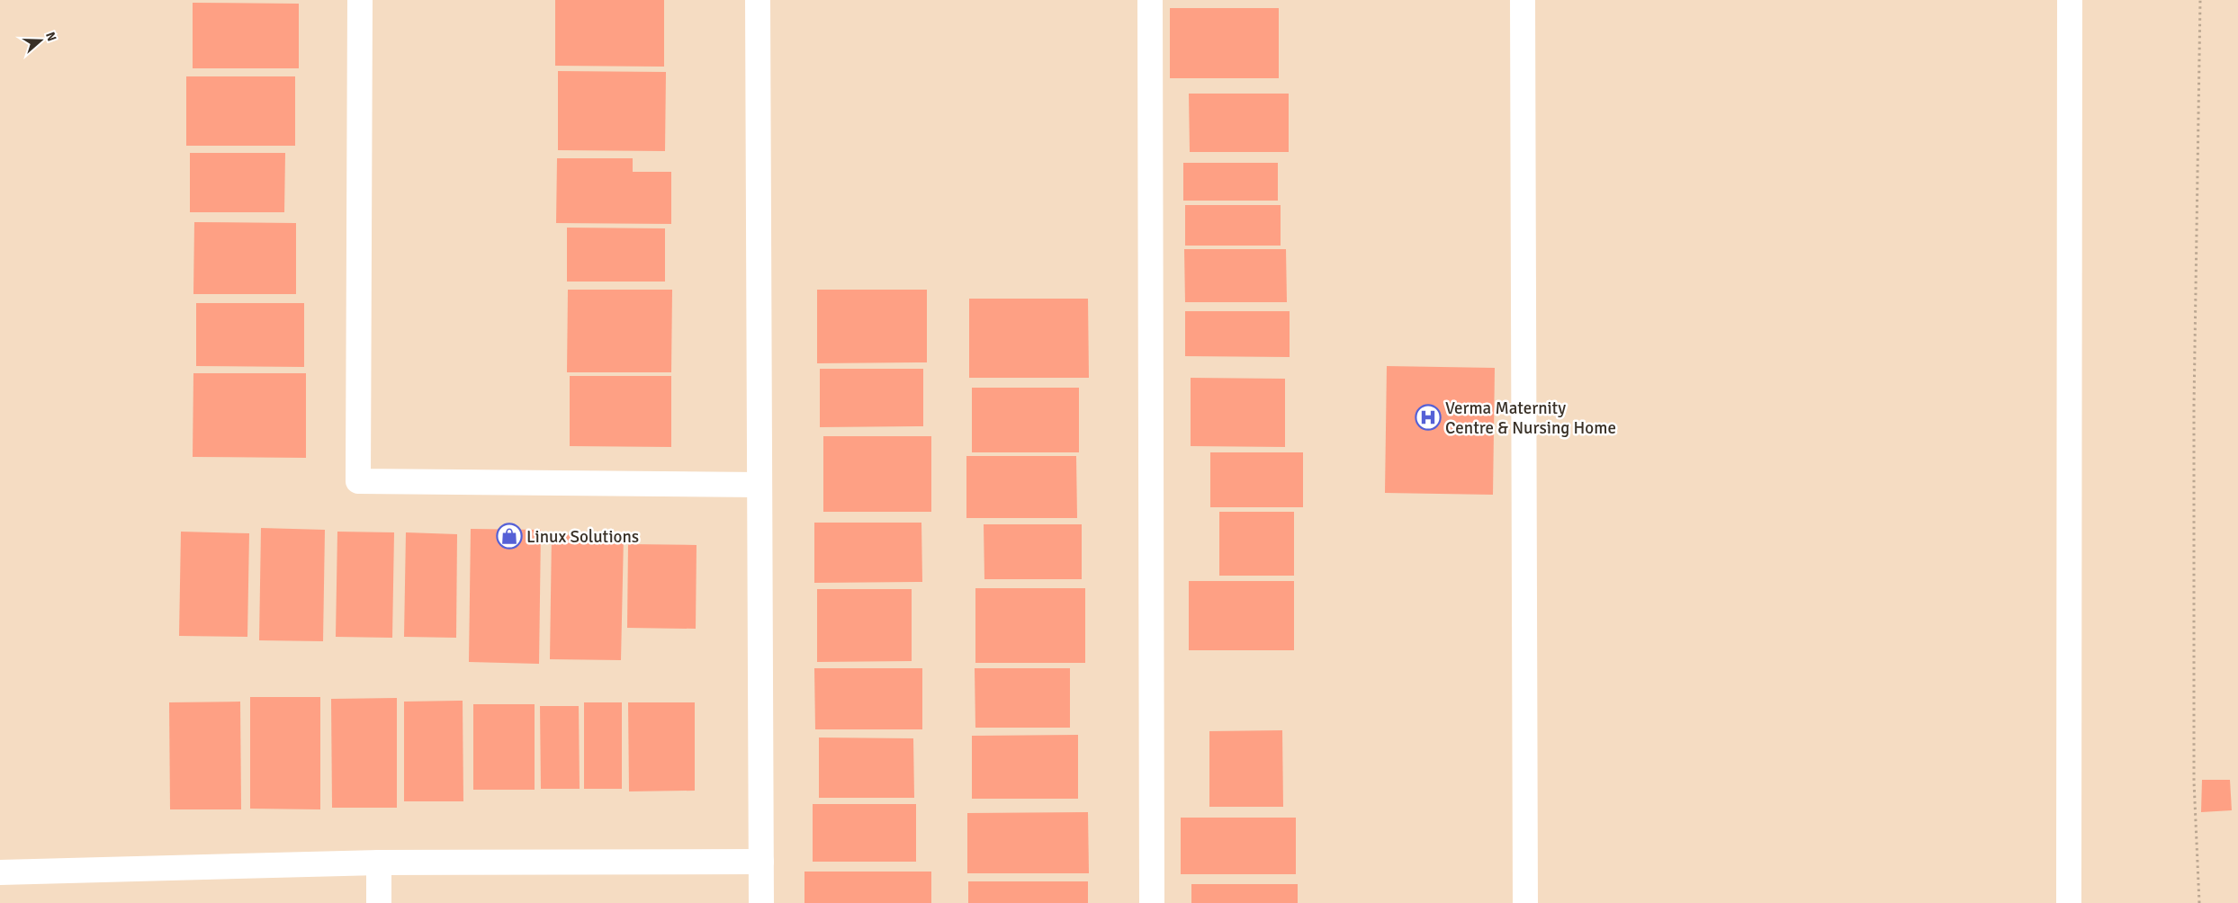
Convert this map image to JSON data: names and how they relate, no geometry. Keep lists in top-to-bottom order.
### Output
{
  "places": {
    "hospital": ["Verma Maternity Centre & Nursing Home"],
    "shop": ["Linux Solutions"]
  },
  "north": "right"
}
